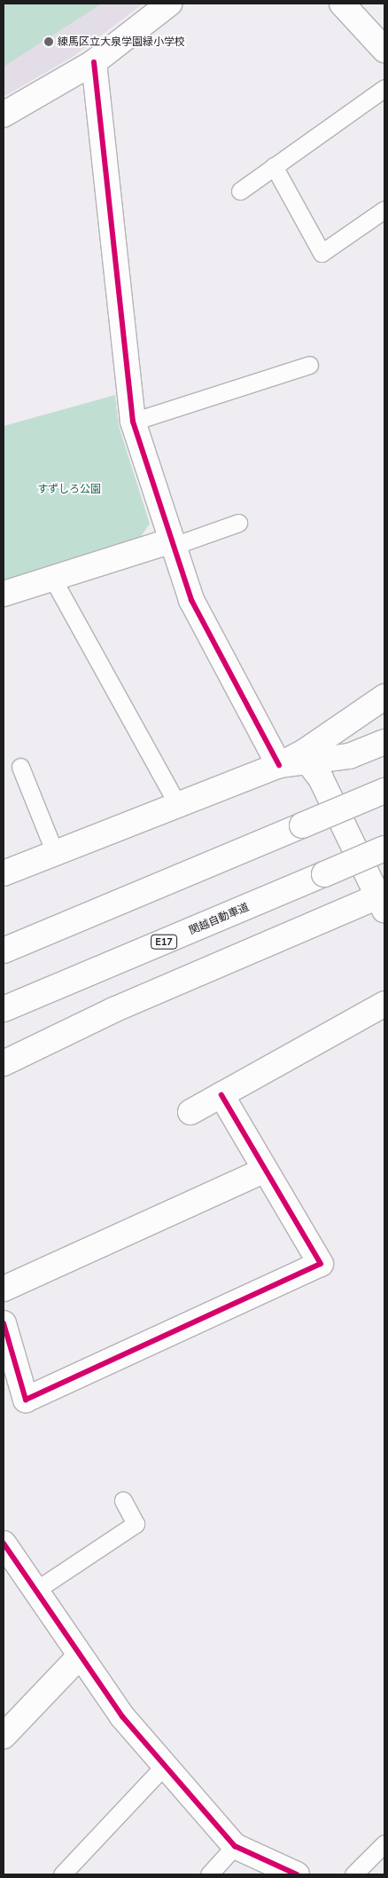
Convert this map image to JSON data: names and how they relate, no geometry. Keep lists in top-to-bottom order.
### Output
{
  "streets": {
    "main road": ["関越自動車道", "E17"]
  },
  "parks": ["すずしろ公園"],
  "places": ["練馬区立大泉学園緑小学校"]
}
